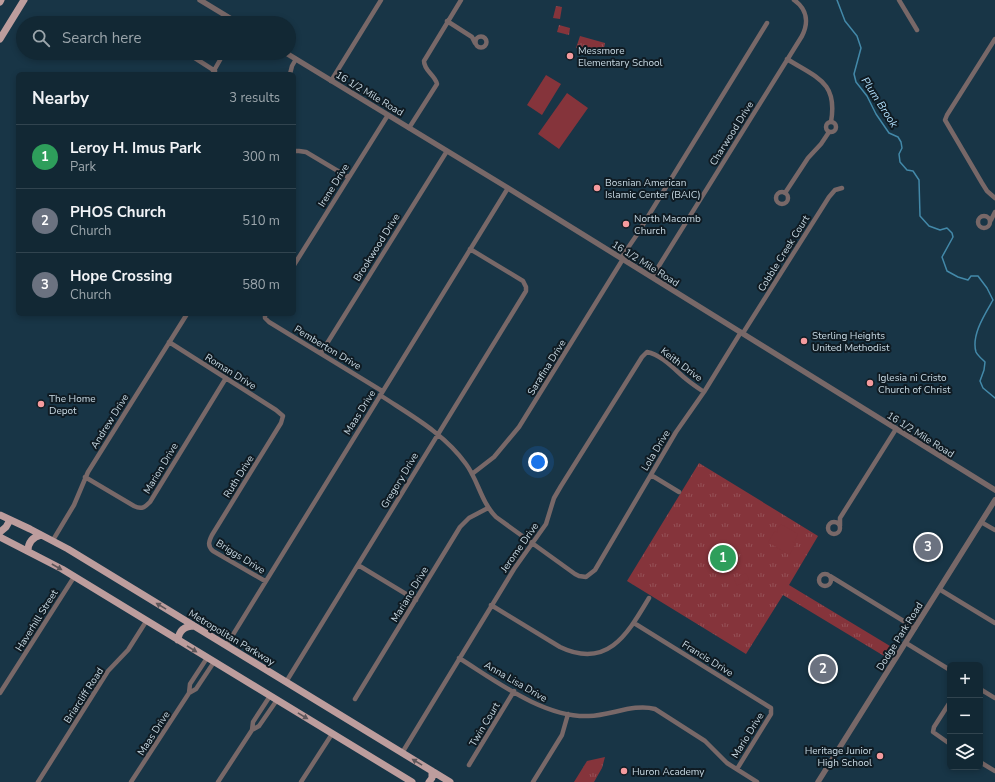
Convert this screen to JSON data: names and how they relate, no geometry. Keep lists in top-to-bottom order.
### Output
{
  "streets": {
    "main road": ["Metropolitan Parkway"],
    "street": [
      "16 1/2 Mile Road",
      "Charwood Drive",
      "Irene Drive",
      "Brookwood Drive",
      "Cobble Creek Court",
      "Pemberton Drive",
      "Keith Drive",
      "Sarafina Drive",
      "Roman Drive",
      "Maas Drive",
      "Andrew Drive",
      "Lola Drive",
      "Marion Drive",
      "Ruth Drive",
      "Gregory Drive",
      "Jerome Drive",
      "Briggs Drive",
      "Mariano Drive",
      "Haverhill Street",
      "Dodge Park Road",
      "Francis Drive",
      "Anna Lisa Drive",
      "Briarcliff Road",
      "Twin Court",
      "Mario Drive"
    ]
  },
  "crossings": [
    ["16 1/2 Mile Road", "Charwood Drive"],
    ["16 1/2 Mile Road", "Irene Drive"],
    ["16 1/2 Mile Road", "Brookwood Drive"],
    ["16 1/2 Mile Road", "Cobble Creek Court"],
    ["16 1/2 Mile Road", "Sarafina Drive"],
    ["16 1/2 Mile Road", "Maas Drive"],
    ["16 1/2 Mile Road", "Lola Drive"],
    ["Brookwood Drive", "Pemberton Drive"],
    ["Cobble Creek Court", "Lola Drive"],
    ["Pemberton Drive", "Sarafina Drive"],
    ["Pemberton Drive", "Maas Drive"],
    ["Pemberton Drive", "Lola Drive"],
    ["Pemberton Drive", "Gregory Drive"],
    ["Pemberton Drive", "Jerome Drive"],
    ["Pemberton Drive", "Mariano Drive"],
    ["Keith Drive", "Lola Drive"],
    ["Keith Drive", "Jerome Drive"],
    ["Roman Drive", "Andrew Drive"],
    ["Roman Drive", "Marion Drive"],
    ["Roman Drive", "Ruth Drive"],
    ["Maas Drive", "Gregory Drive"],
    ["Maas Drive", "Briggs Drive"],
    ["Maas Drive", "Metropolitan Parkway"],
    ["Andrew Drive", "Marion Drive"],
    ["Andrew Drive", "Metropolitan Parkway"],
    ["Ruth Drive", "Briggs Drive"],
    ["Gregory Drive", "Metropolitan Parkway"],
    ["Jerome Drive", "Metropolitan Parkway"],
    ["Jerome Drive", "Anna Lisa Drive"],
    ["Francis Drive", "Mario Drive"],
    ["Anna Lisa Drive", "Twin Court"],
    ["Anna Lisa Drive", "Mario Drive"]
  ],
  "water": ["Plum Brook"],
  "places": [
    "Messmore Elementary School",
    "Bosnian American Islamic Center (BAIC)",
    "North Macomb Church",
    "Sterling Heights United Methodist",
    "Iglesia ni Cristo Church of Christ",
    "The Home Depot",
    "Heritage Junior High School",
    "Huron Academy"
  ],
  "page": {
    "search": "Search here",
    "heading": ["Nearby", "3 results"],
    "list": [
      {
        "mark": "1",
        "name": "Leroy H. Imus Park",
        "note": "Park",
        "value": "300 m"
      },
      {
        "mark": "2",
        "name": "PHOS Church",
        "note": "Church",
        "value": "510 m"
      },
      {
        "mark": "3",
        "name": "Hope Crossing",
        "note": "Church",
        "value": "580 m"
      }
    ],
    "pins": ["3", "1", "2"],
    "map_buttons": ["+", "−"]
  }
}
